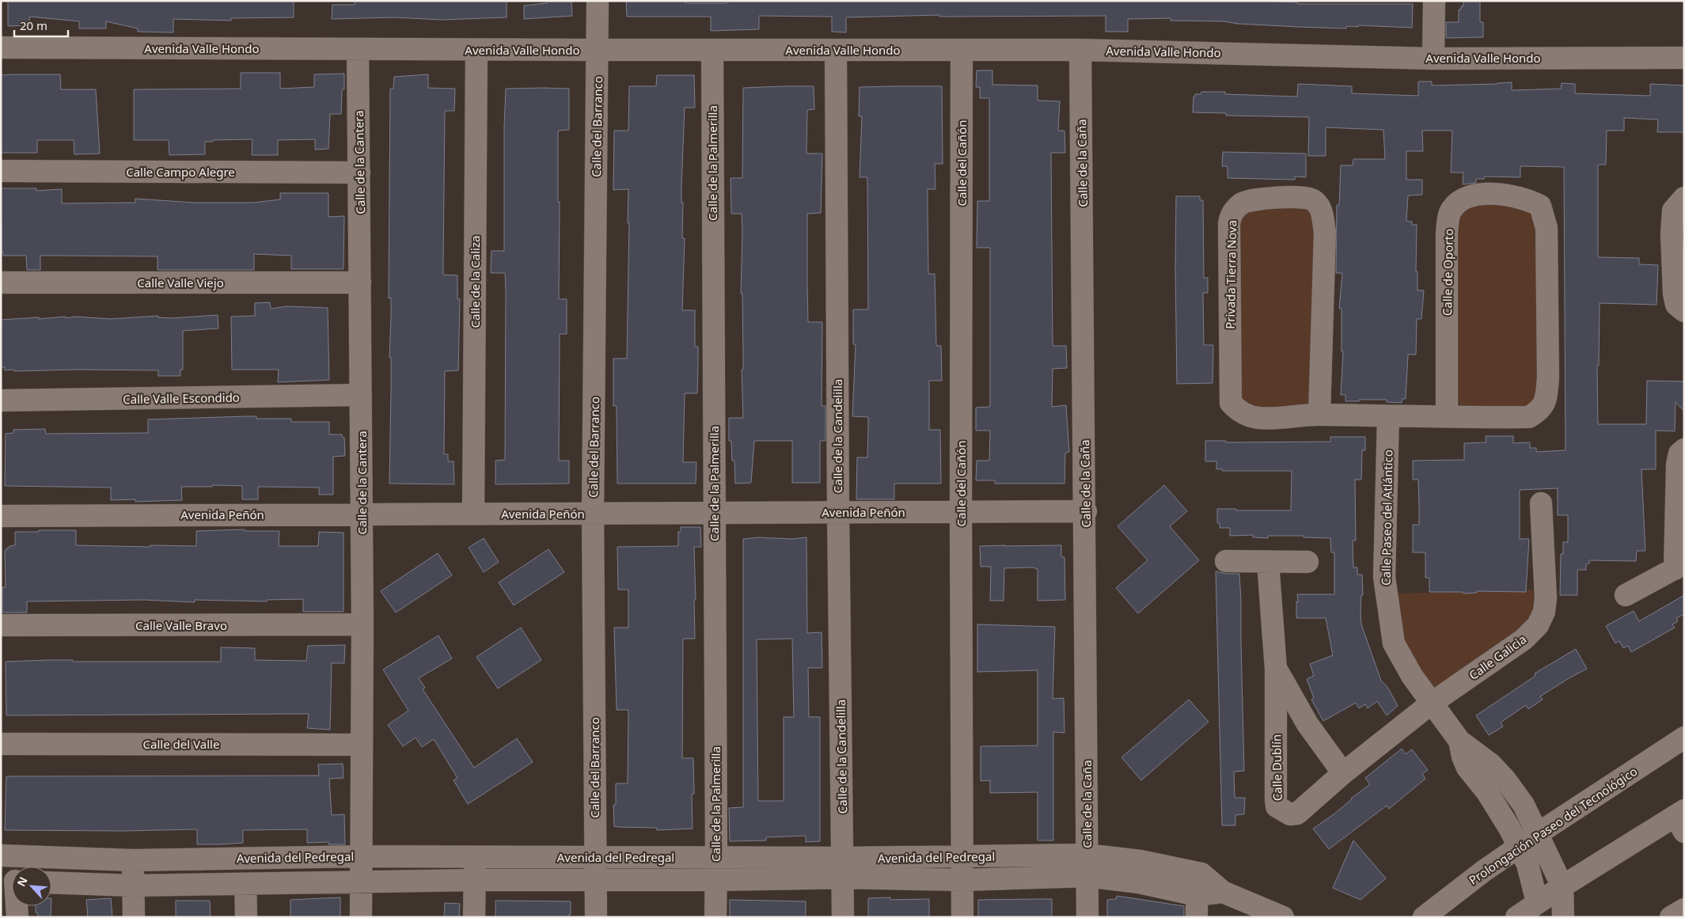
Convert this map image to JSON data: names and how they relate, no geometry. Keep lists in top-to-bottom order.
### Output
{
  "streets": {
    "street": [
      "Avenida Valle Hondo",
      "Calle del Barranco",
      "Calle de la Cantera",
      "Calle de la Palmerilla",
      "Calle del Cañón",
      "Calle de la Caña",
      "Calle Campo Alegre",
      "Calle de Oporto",
      "Privada Tierra Nova",
      "Calle de la Caliza",
      "Calle Valle Viejo",
      "Calle Valle Escondido",
      "Calle de la Candelilla",
      "Avenida Peñón",
      "Calle Paseo del Atlántico",
      "Calle Valle Bravo",
      "Calle Galicia",
      "Calle del Valle",
      "Calle Dublín",
      "Prolongación Paseo del Tecnológico",
      "Avenida del Pedregal"
    ]
  },
  "crossings": [
    ["Avenida Valle Hondo", "Calle del Barranco"],
    ["Avenida Valle Hondo", "Calle de la Cantera"],
    ["Avenida Valle Hondo", "Calle de la Palmerilla"],
    ["Avenida Valle Hondo", "Calle del Cañón"],
    ["Avenida Valle Hondo", "Calle de la Caña"],
    ["Avenida Valle Hondo", "Calle de la Caliza"],
    ["Avenida Valle Hondo", "Calle de la Candelilla"],
    ["Calle del Barranco", "Avenida Peñón"],
    ["Calle del Barranco", "Avenida del Pedregal"],
    ["Calle de la Cantera", "Calle Campo Alegre"],
    ["Calle de la Cantera", "Calle Valle Viejo"],
    ["Calle de la Cantera", "Calle Valle Escondido"],
    ["Calle de la Cantera", "Avenida Peñón"],
    ["Calle de la Cantera", "Calle Valle Bravo"],
    ["Calle de la Cantera", "Calle del Valle"],
    ["Calle de la Cantera", "Avenida del Pedregal"],
    ["Calle de la Palmerilla", "Avenida Peñón"],
    ["Calle de la Palmerilla", "Avenida del Pedregal"],
    ["Calle del Cañón", "Avenida Peñón"],
    ["Calle del Cañón", "Avenida del Pedregal"],
    ["Calle de la Caña", "Avenida Peñón"],
    ["Calle de la Caña", "Avenida del Pedregal"],
    ["Calle de Oporto", "Privada Tierra Nova"],
    ["Privada Tierra Nova", "Calle Paseo del Atlántico"],
    ["Calle de la Caliza", "Avenida Peñón"],
    ["Calle de la Candelilla", "Avenida Peñón"],
    ["Calle de la Candelilla", "Avenida del Pedregal"],
    ["Calle Paseo del Atlántico", "Calle Galicia"],
    ["Calle Paseo del Atlántico", "Calle Dublín"],
    ["Calle Paseo del Atlántico", "Prolongación Paseo del Tecnológico"],
    ["Calle Galicia", "Calle Dublín"]
  ],
  "scale_bar": "20 m",
  "north": "top left"
}
